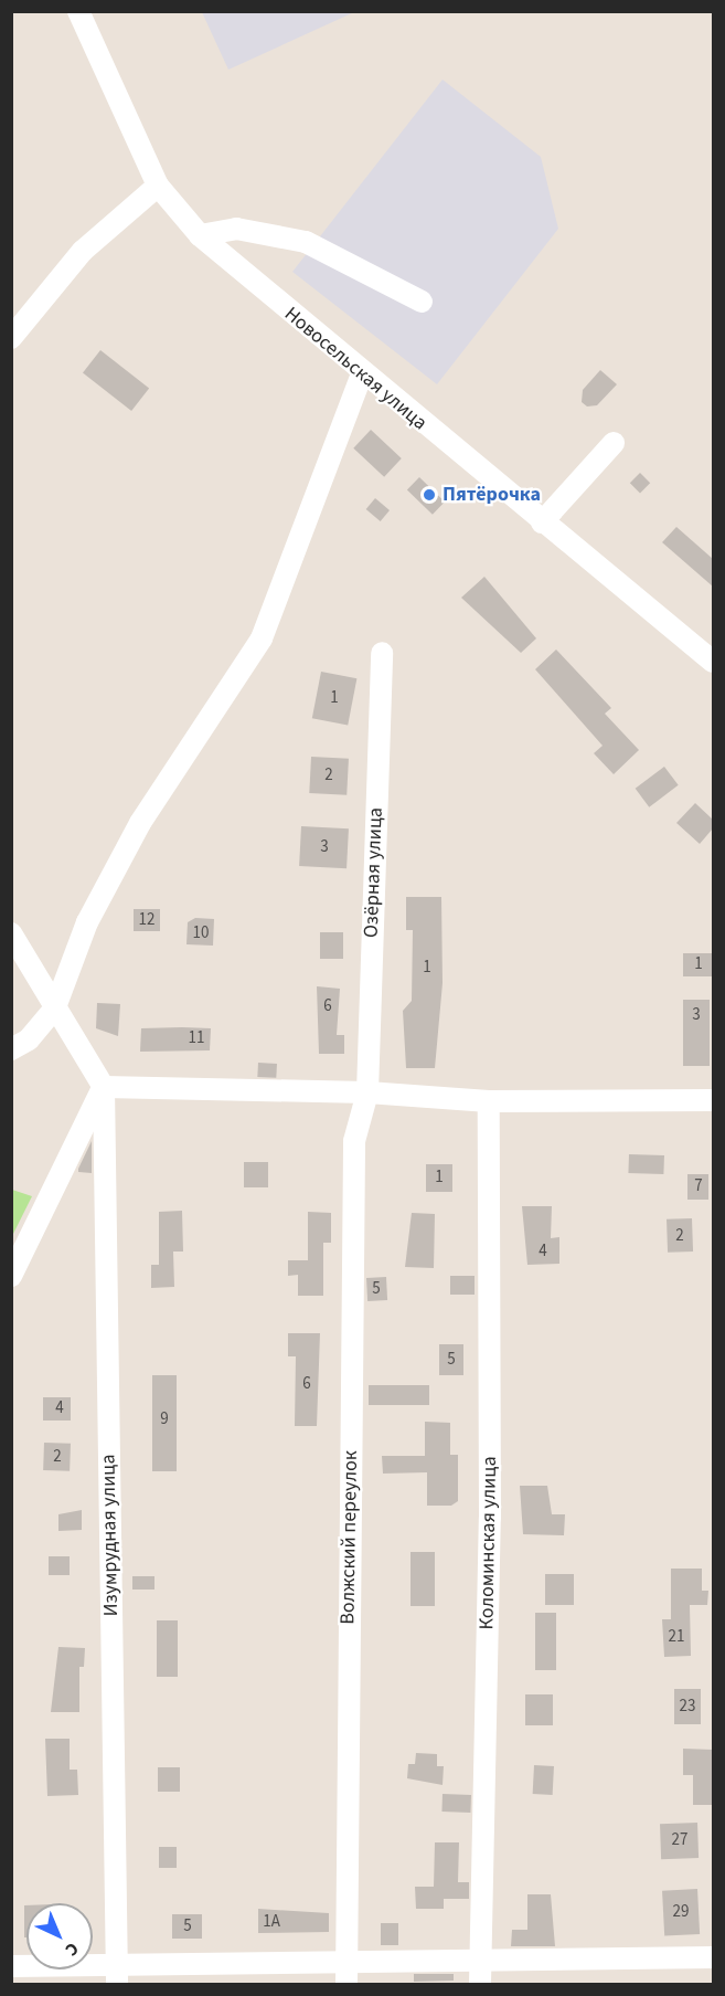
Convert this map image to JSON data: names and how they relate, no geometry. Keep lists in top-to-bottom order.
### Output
{
  "streets": {
    "street": [
      "Новосельская улица",
      "Озёрная улица",
      "Изумрудная улица",
      "Волжский переулок",
      "Коломинская улица"
    ]
  },
  "crossings": [
    ["Озёрная улица", "Волжский переулок"]
  ],
  "places": ["Пятёрочка"],
  "house_numbers": [
    "1",
    "2",
    "3",
    "12",
    "10",
    "1",
    "1",
    "6",
    "3",
    "11",
    "1",
    "7",
    "2",
    "4",
    "5",
    "5",
    "6",
    "4",
    "9",
    "2",
    "21",
    "23",
    "27",
    "29",
    "1А",
    "5"
  ],
  "north": "bottom right"
}
